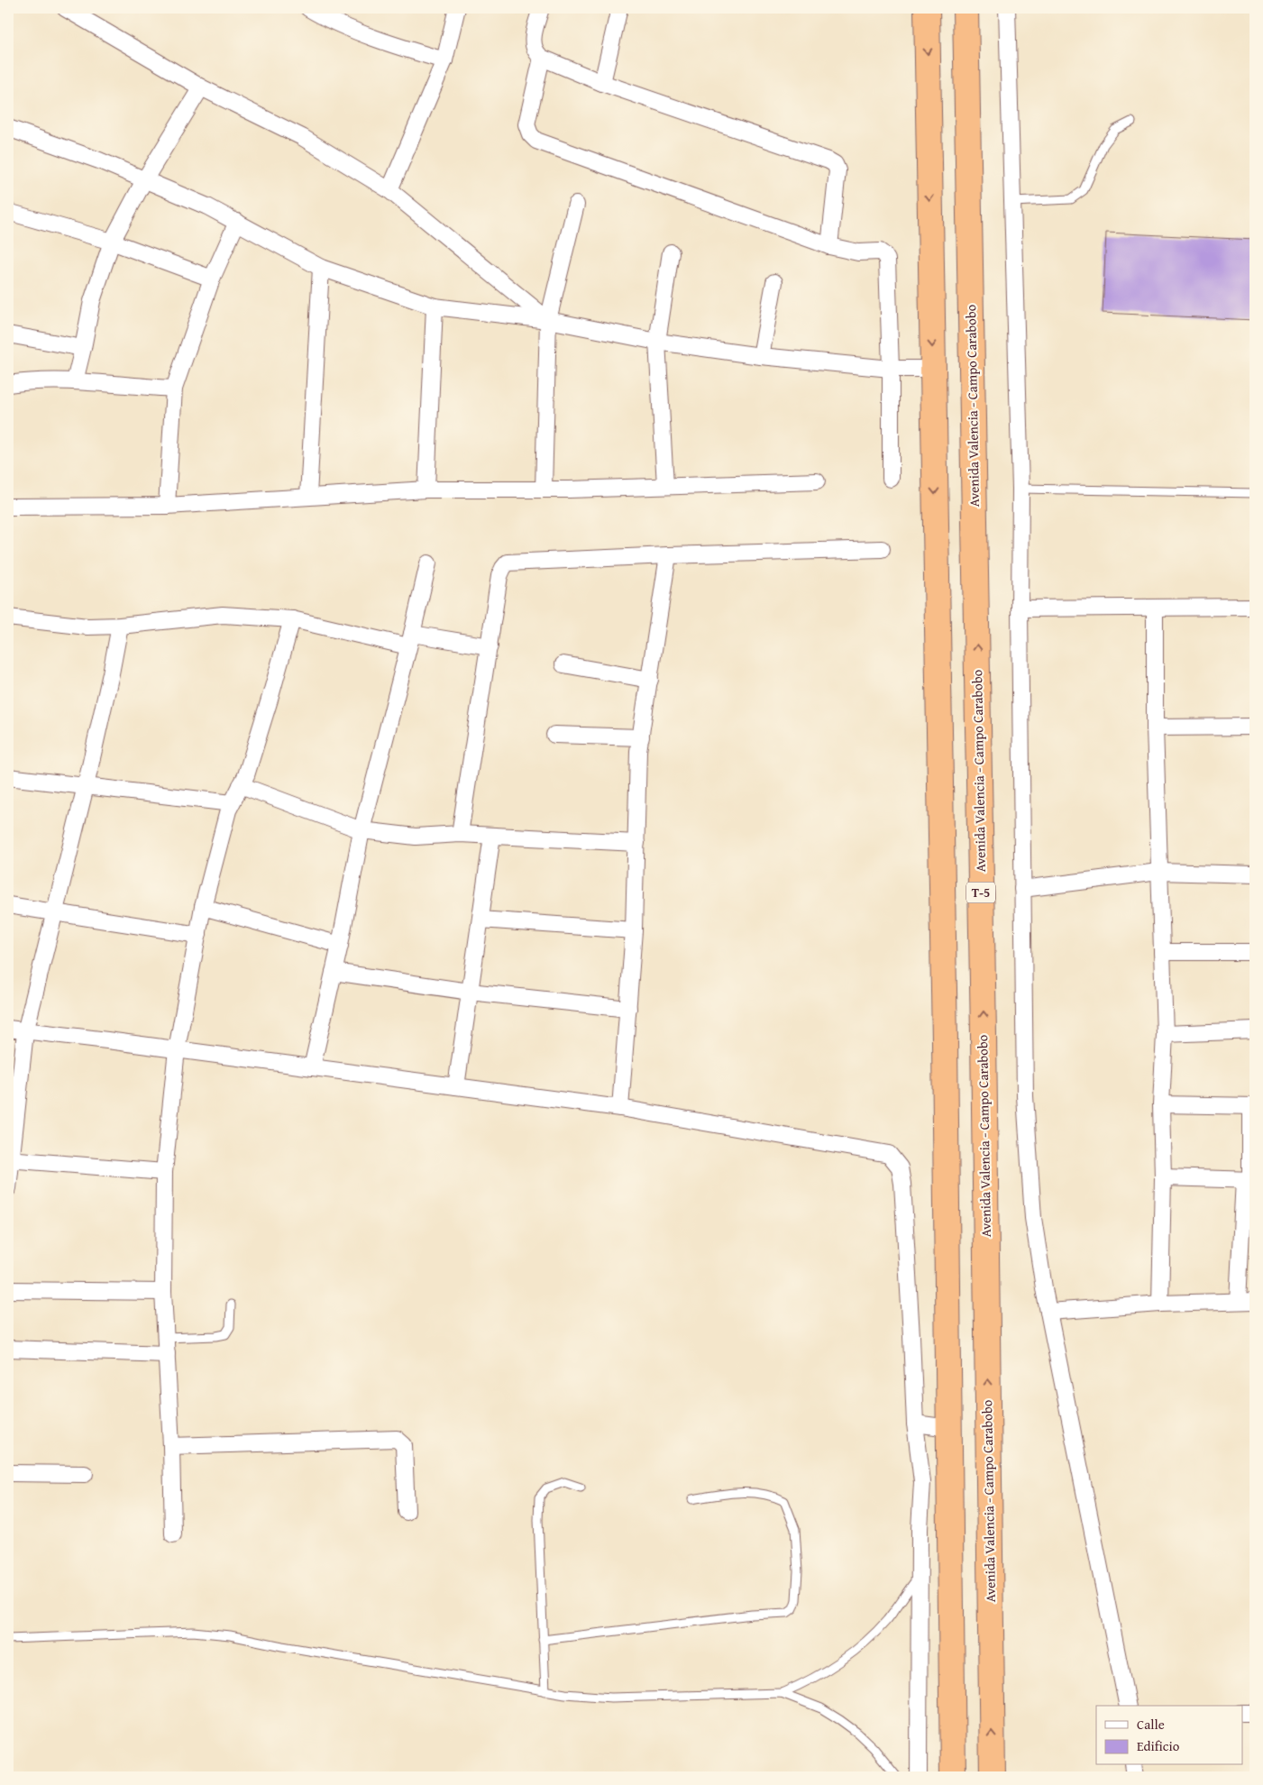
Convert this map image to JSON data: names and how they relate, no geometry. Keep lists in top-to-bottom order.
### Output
{
  "streets": {
    "highway": ["Avenida Valencia - Campo Carabobo", "T-5"]
  },
  "legend": ["Calle", "Edificio"]
}
